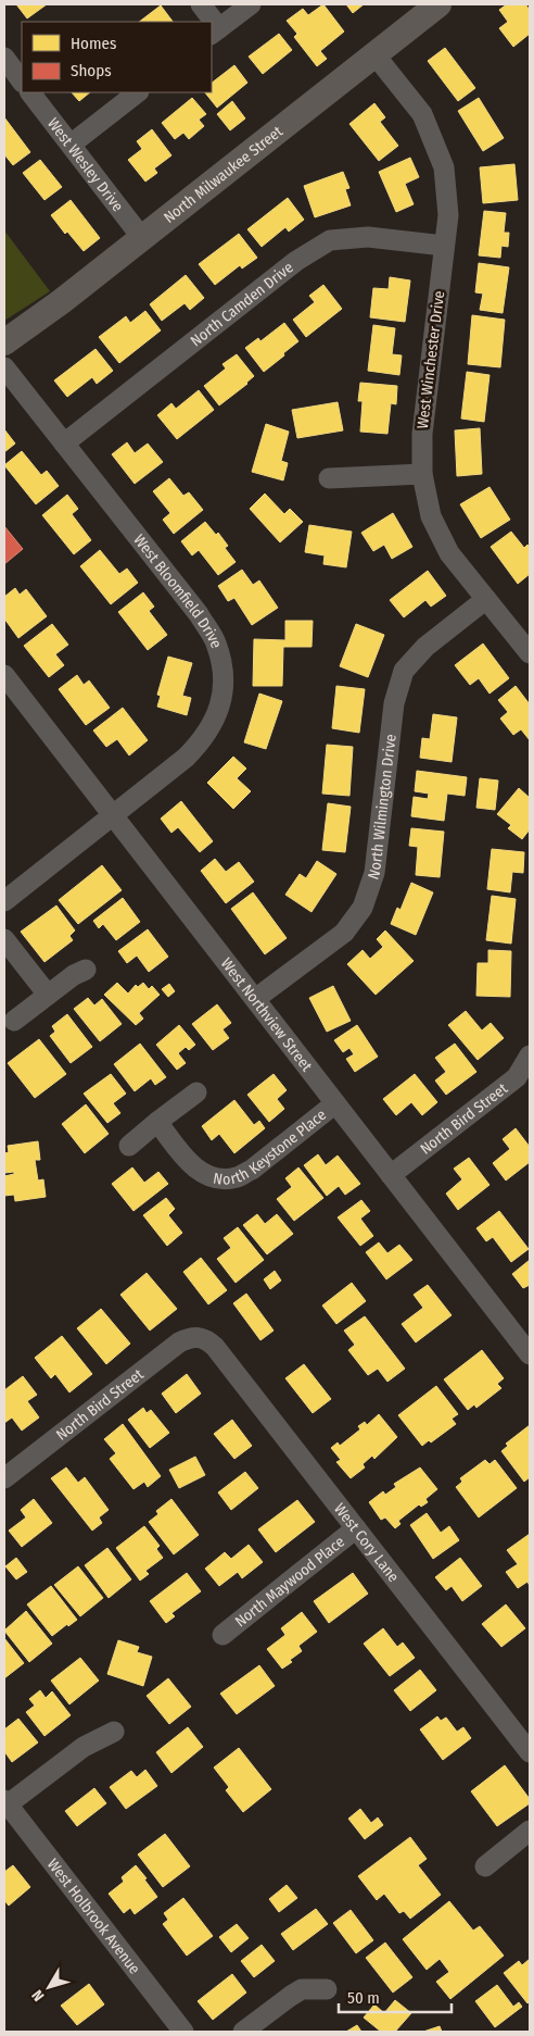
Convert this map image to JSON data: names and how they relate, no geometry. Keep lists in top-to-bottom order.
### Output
{
  "streets": {
    "main road": ["North Milwaukee Street"],
    "street": [
      "West Wesley Drive",
      "North Camden Drive",
      "West Winchester Drive",
      "West Bloomfield Drive",
      "North Wilmington Drive",
      "West Northview Street",
      "North Bird Street",
      "North Keystone Place",
      "West Cory Lane",
      "North Maywood Place",
      "West Holbrook Avenue"
    ]
  },
  "crossings": [
    ["West Wesley Drive", "North Milwaukee Street"],
    ["North Milwaukee Street", "West Winchester Drive"],
    ["North Camden Drive", "West Winchester Drive"],
    ["North Camden Drive", "West Bloomfield Drive"],
    ["West Winchester Drive", "North Wilmington Drive"],
    ["West Bloomfield Drive", "West Northview Street"],
    ["North Wilmington Drive", "West Northview Street"],
    ["West Northview Street", "North Bird Street"],
    ["West Northview Street", "North Keystone Place"],
    ["North Bird Street", "West Cory Lane"],
    ["West Cory Lane", "North Maywood Place"]
  ],
  "legend": ["Homes", "Shops"],
  "scale_bar": "50 m",
  "north": "bottom left"
}
